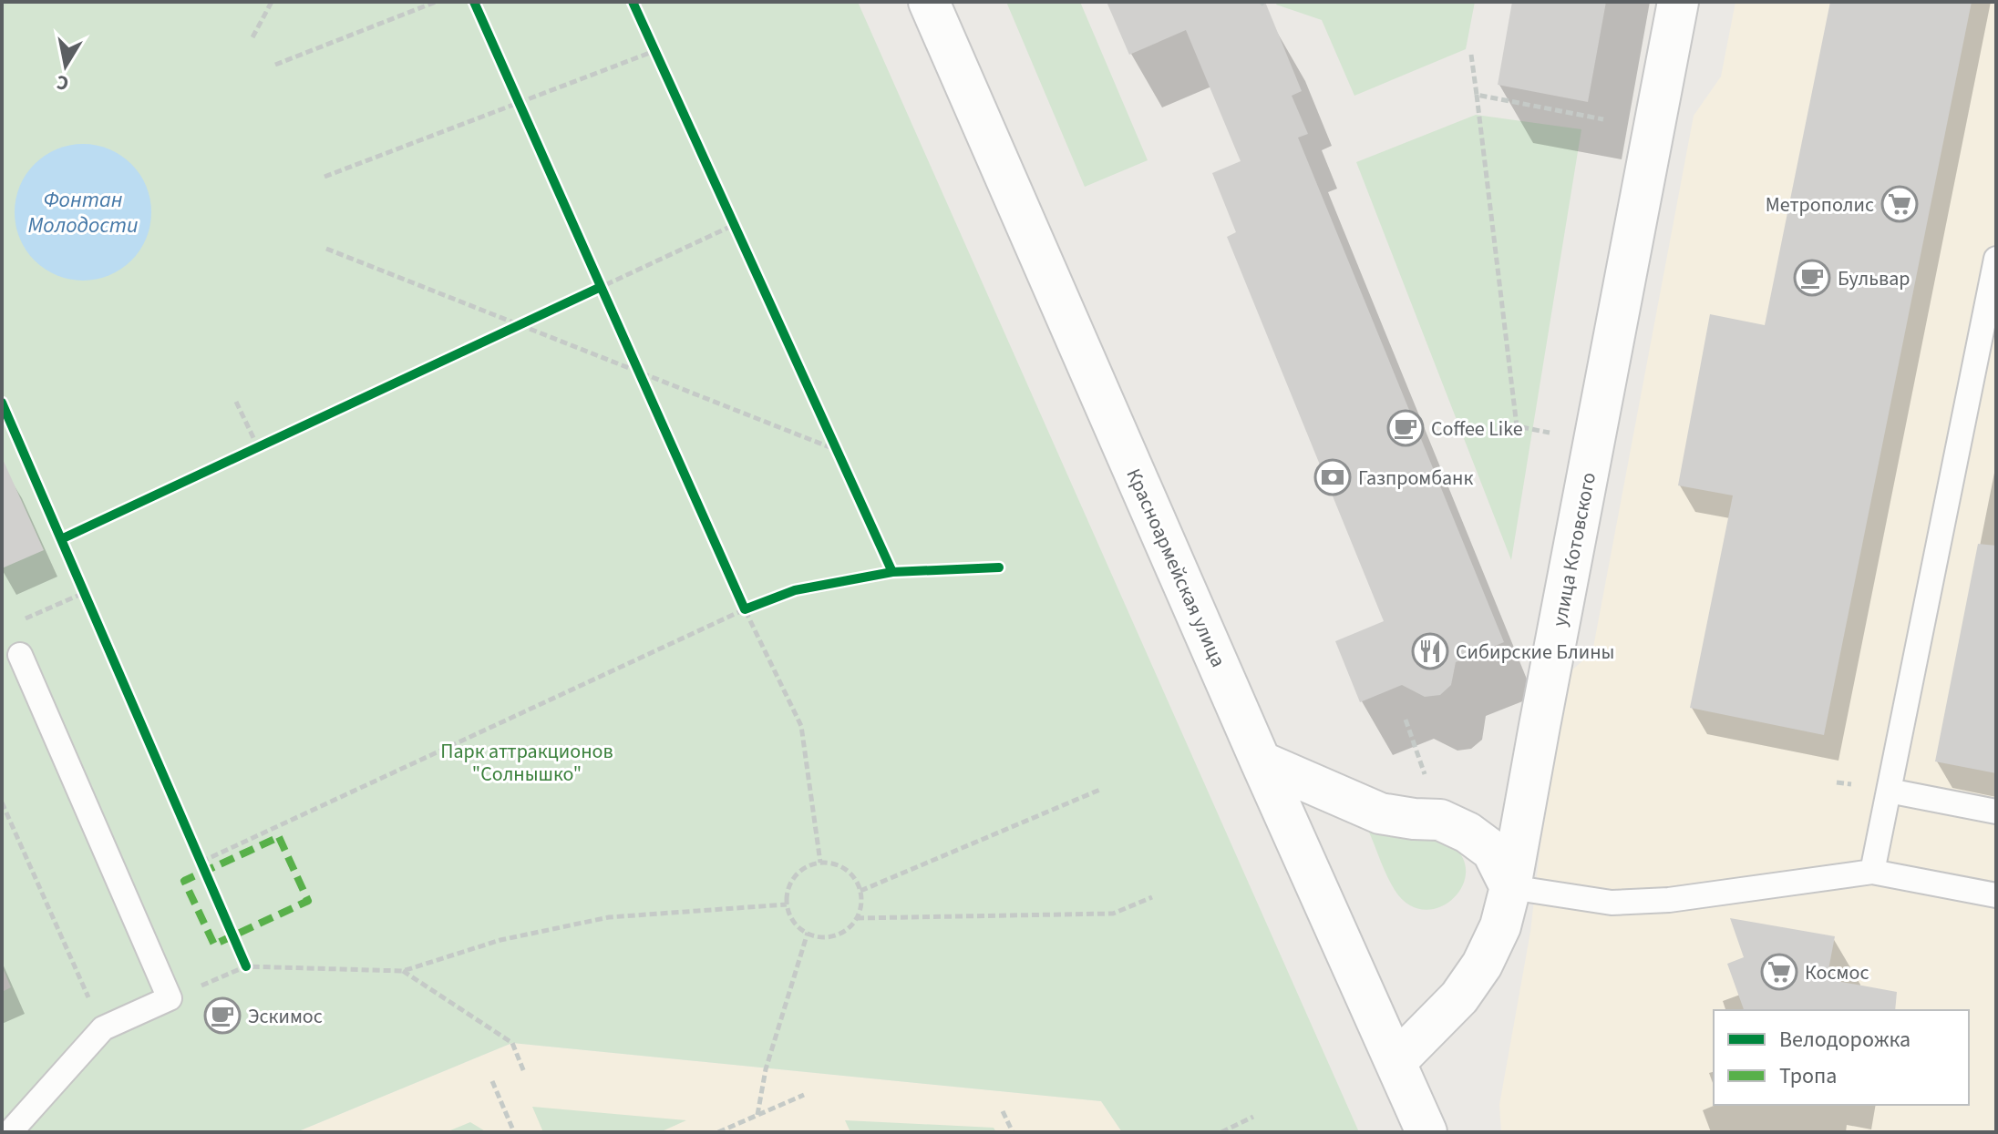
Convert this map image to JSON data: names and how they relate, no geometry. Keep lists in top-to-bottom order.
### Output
{
  "streets": {
    "street": ["улица Котовского", "Красноармейская улица"]
  },
  "crossings": [
    ["улица Котовского", "Красноармейская улица"]
  ],
  "water": ["Фонтан Молодости"],
  "parks": ["Парк аттракционов \"Солнышко\""],
  "places": {
    "supermarket": ["Метрополис", "Космос"],
    "cafe": ["Бульвар", "Coffee Like", "Эскимос"],
    "bank": ["Газпромбанк"],
    "restaurant": ["Сибирские Блины"]
  },
  "legend": ["Велодорожка", "Тропа"],
  "north": "bottom"
}
